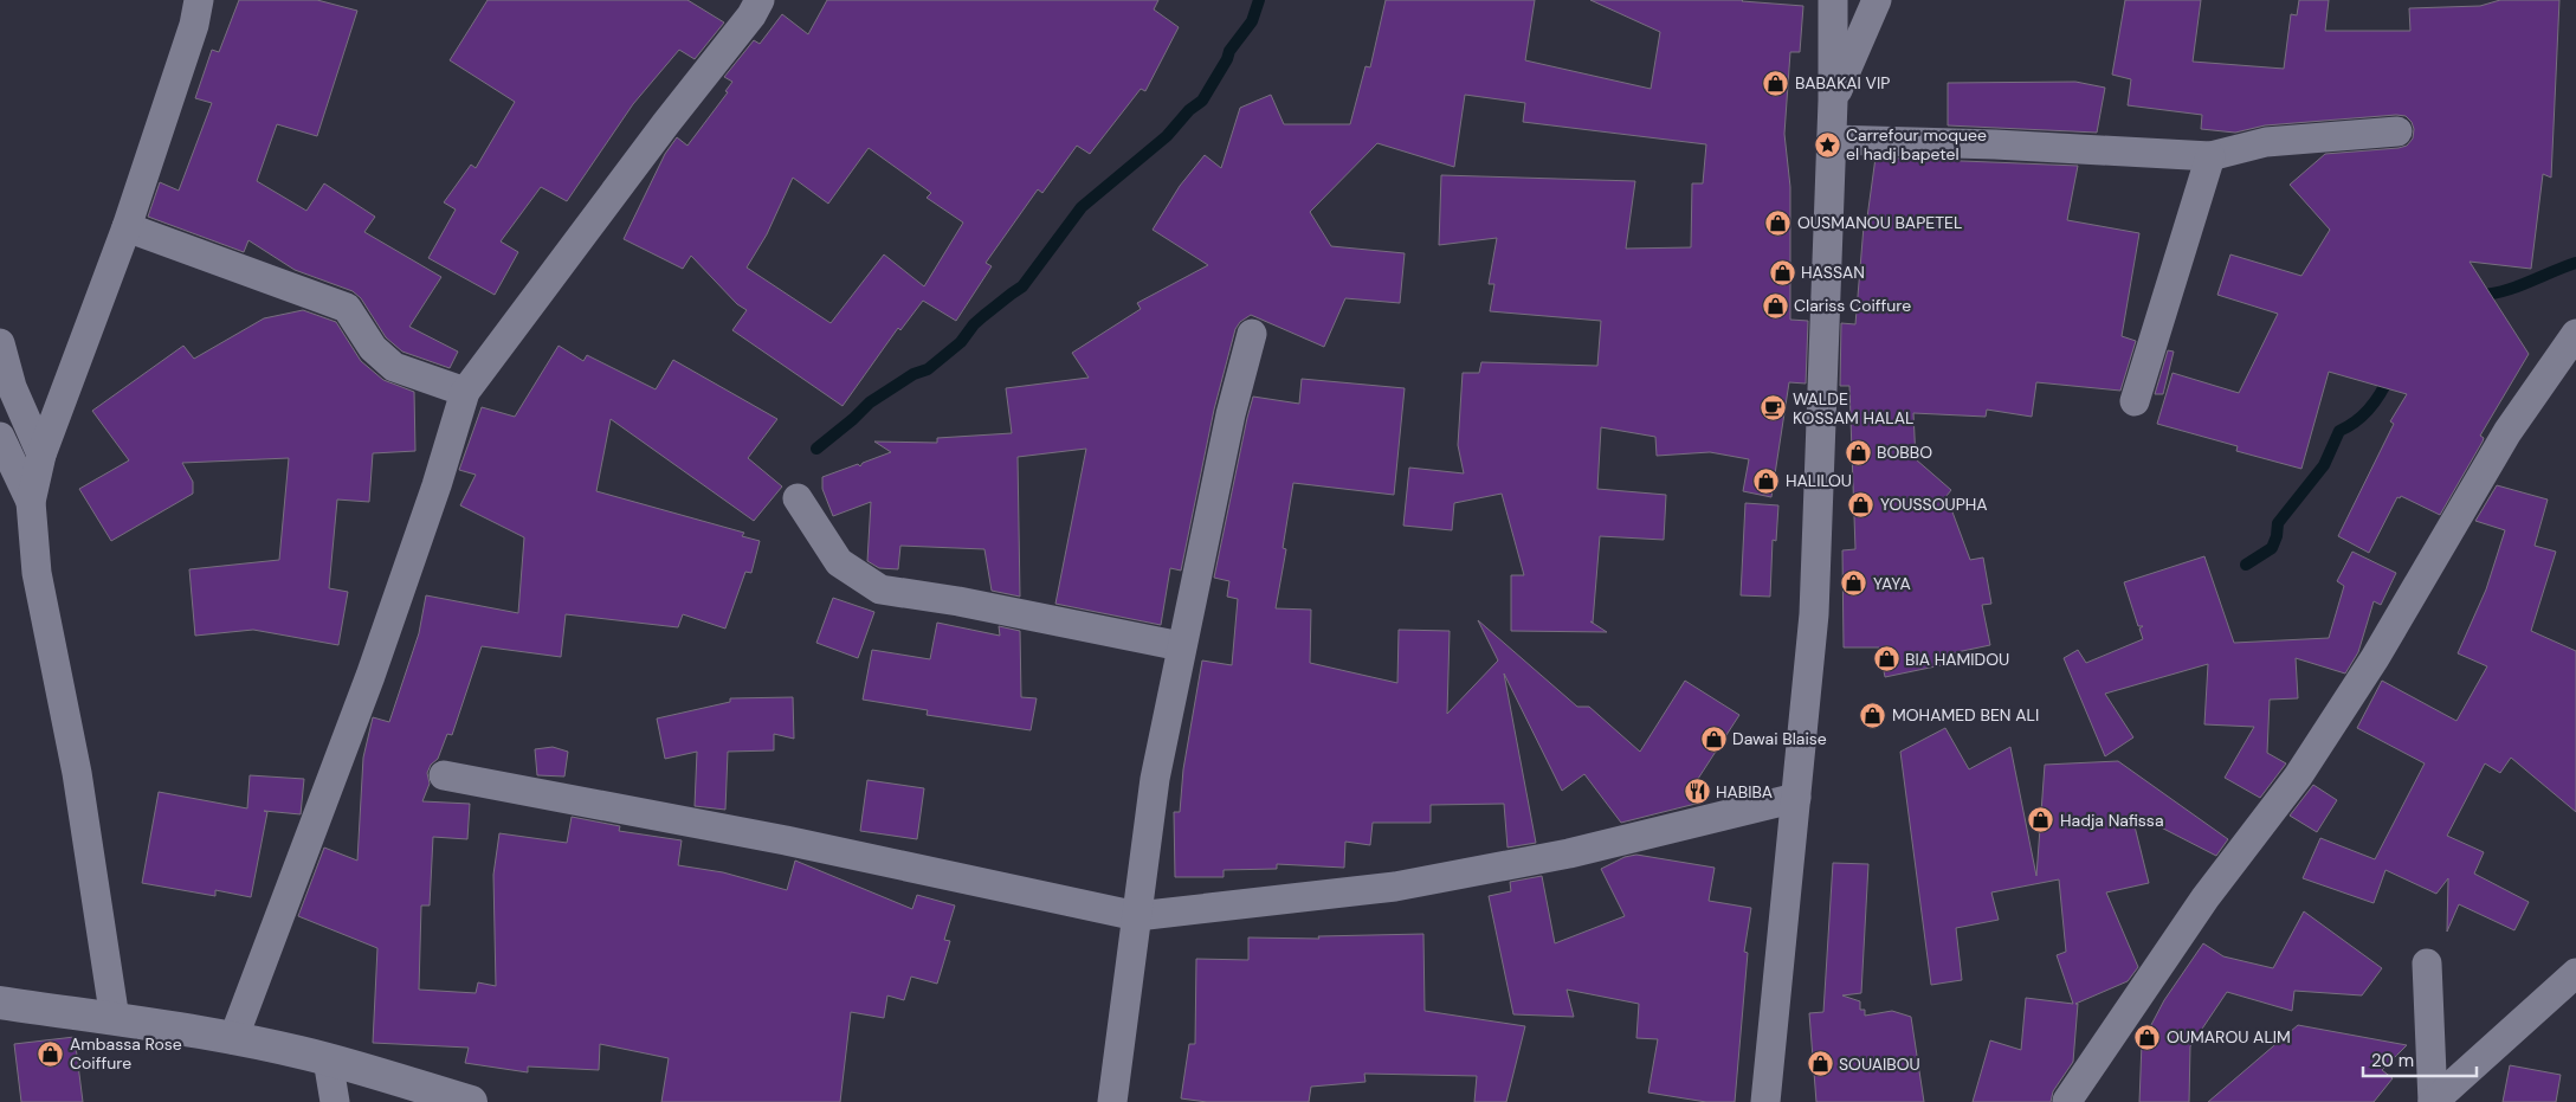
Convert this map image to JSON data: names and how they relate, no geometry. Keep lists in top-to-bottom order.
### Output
{
  "places": {
    "shop": [
      "BABAKAI VIP",
      "OUSMANOU BAPETEL",
      "HASSAN",
      "Clariss Coiffure",
      "BOBBO",
      "HALILOU",
      "YOUSSOUPHA",
      "YAYA",
      "BIA HAMIDOU",
      "MOHAMED BEN ALI",
      "Dawai Blaise",
      "Hadja Nafissa",
      "OUMAROU ALIM",
      "Ambassa Rose Coiffure",
      "SOUAIBOU"
    ],
    "place": ["Carrefour moquee el hadj bapetel"],
    "cafe": ["WALDE KOSSAM HALAL"],
    "restaurant": ["HABIBA"]
  },
  "scale_bar": "20 m"
}
